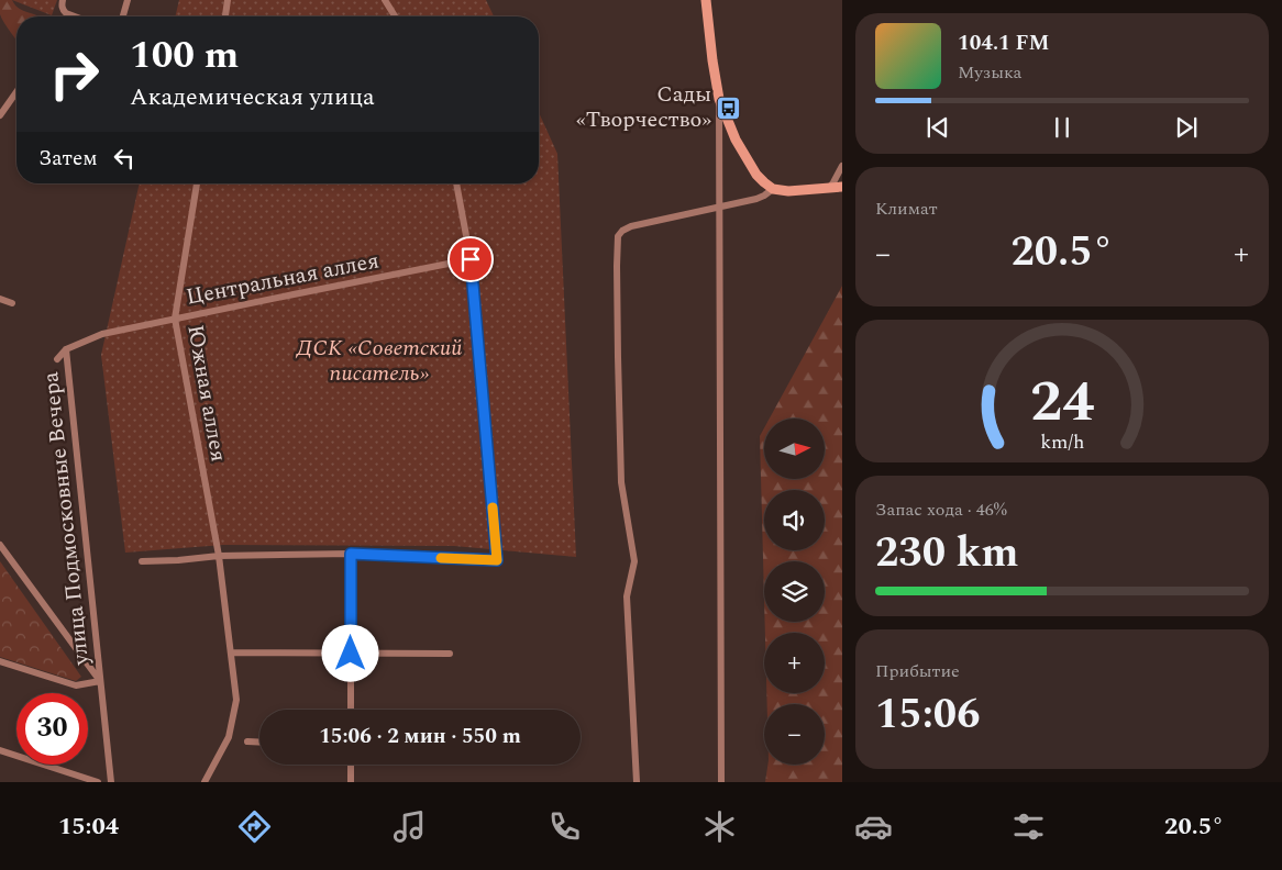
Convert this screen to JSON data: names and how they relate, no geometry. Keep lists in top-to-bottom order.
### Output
{
  "streets": {
    "street": ["Центральная аллея", "Южная аллея", "улица Подмосковные Вечера"]
  },
  "crossings": [
    ["Центральная аллея", "Южная аллея"],
    ["Центральная аллея", "улица Подмосковные Вечера"]
  ],
  "parks": ["ДСК «Советский писатель»"],
  "places": {
    "bus stop": ["Сады «Творчество»"]
  },
  "north": "right",
  "page": {
    "turn": ["100 m", "Академическая улица"],
    "song": ["104.1 FM", "Музыка"],
    "then": "Затем",
    "tile": [
      "Климат",
      ["Запас хода · 46%", "230 km"],
      ["Прибытие", "15:06"]
    ],
    "heat": ["−", "20.5°", "+"],
    "map_buttons": ["+", "−"],
    "limit": "30",
    "trip": "15:06 · 2 мин · 550 m",
    "tabs": ["15:04", "20.5°"],
    "gauge": ["24", "km/h"]
  }
}
